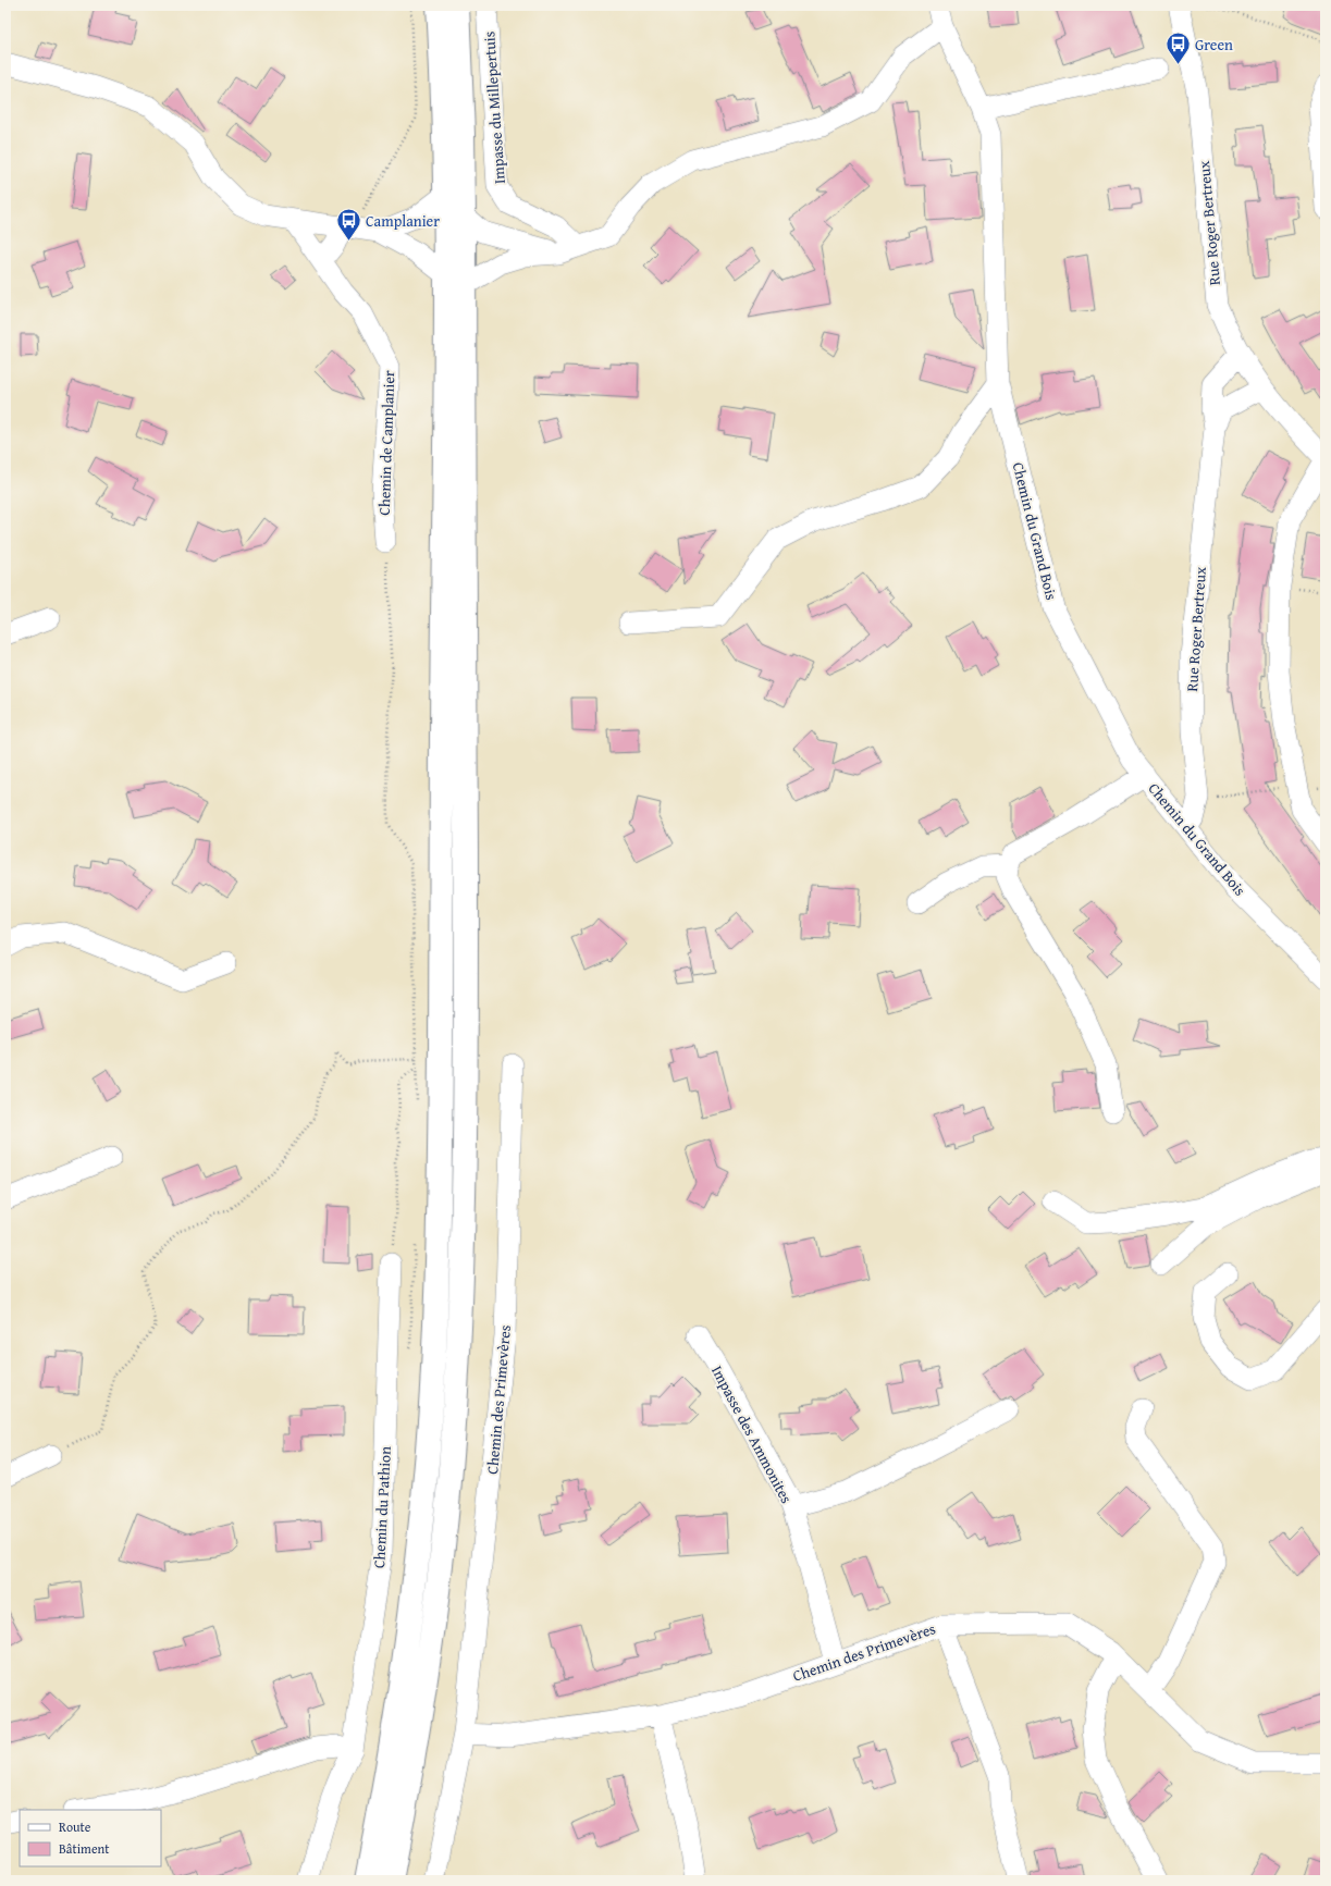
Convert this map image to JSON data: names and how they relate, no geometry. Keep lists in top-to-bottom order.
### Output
{
  "streets": {
    "street": [
      "Impasse du Millepertuis",
      "Rue Roger Bertreux",
      "Chemin de Camplanier",
      "Chemin du Grand Bois",
      "Chemin des Primevères",
      "Impasse des Ammonites",
      "Chemin du Pathion"
    ]
  },
  "crossings": [
    ["Rue Roger Bertreux", "Chemin du Grand Bois"],
    ["Chemin des Primevères", "Impasse des Ammonites"]
  ],
  "places": {
    "bus stop": ["Green", "Camplanier"]
  },
  "legend": ["Route", "Bâtiment"]
}
